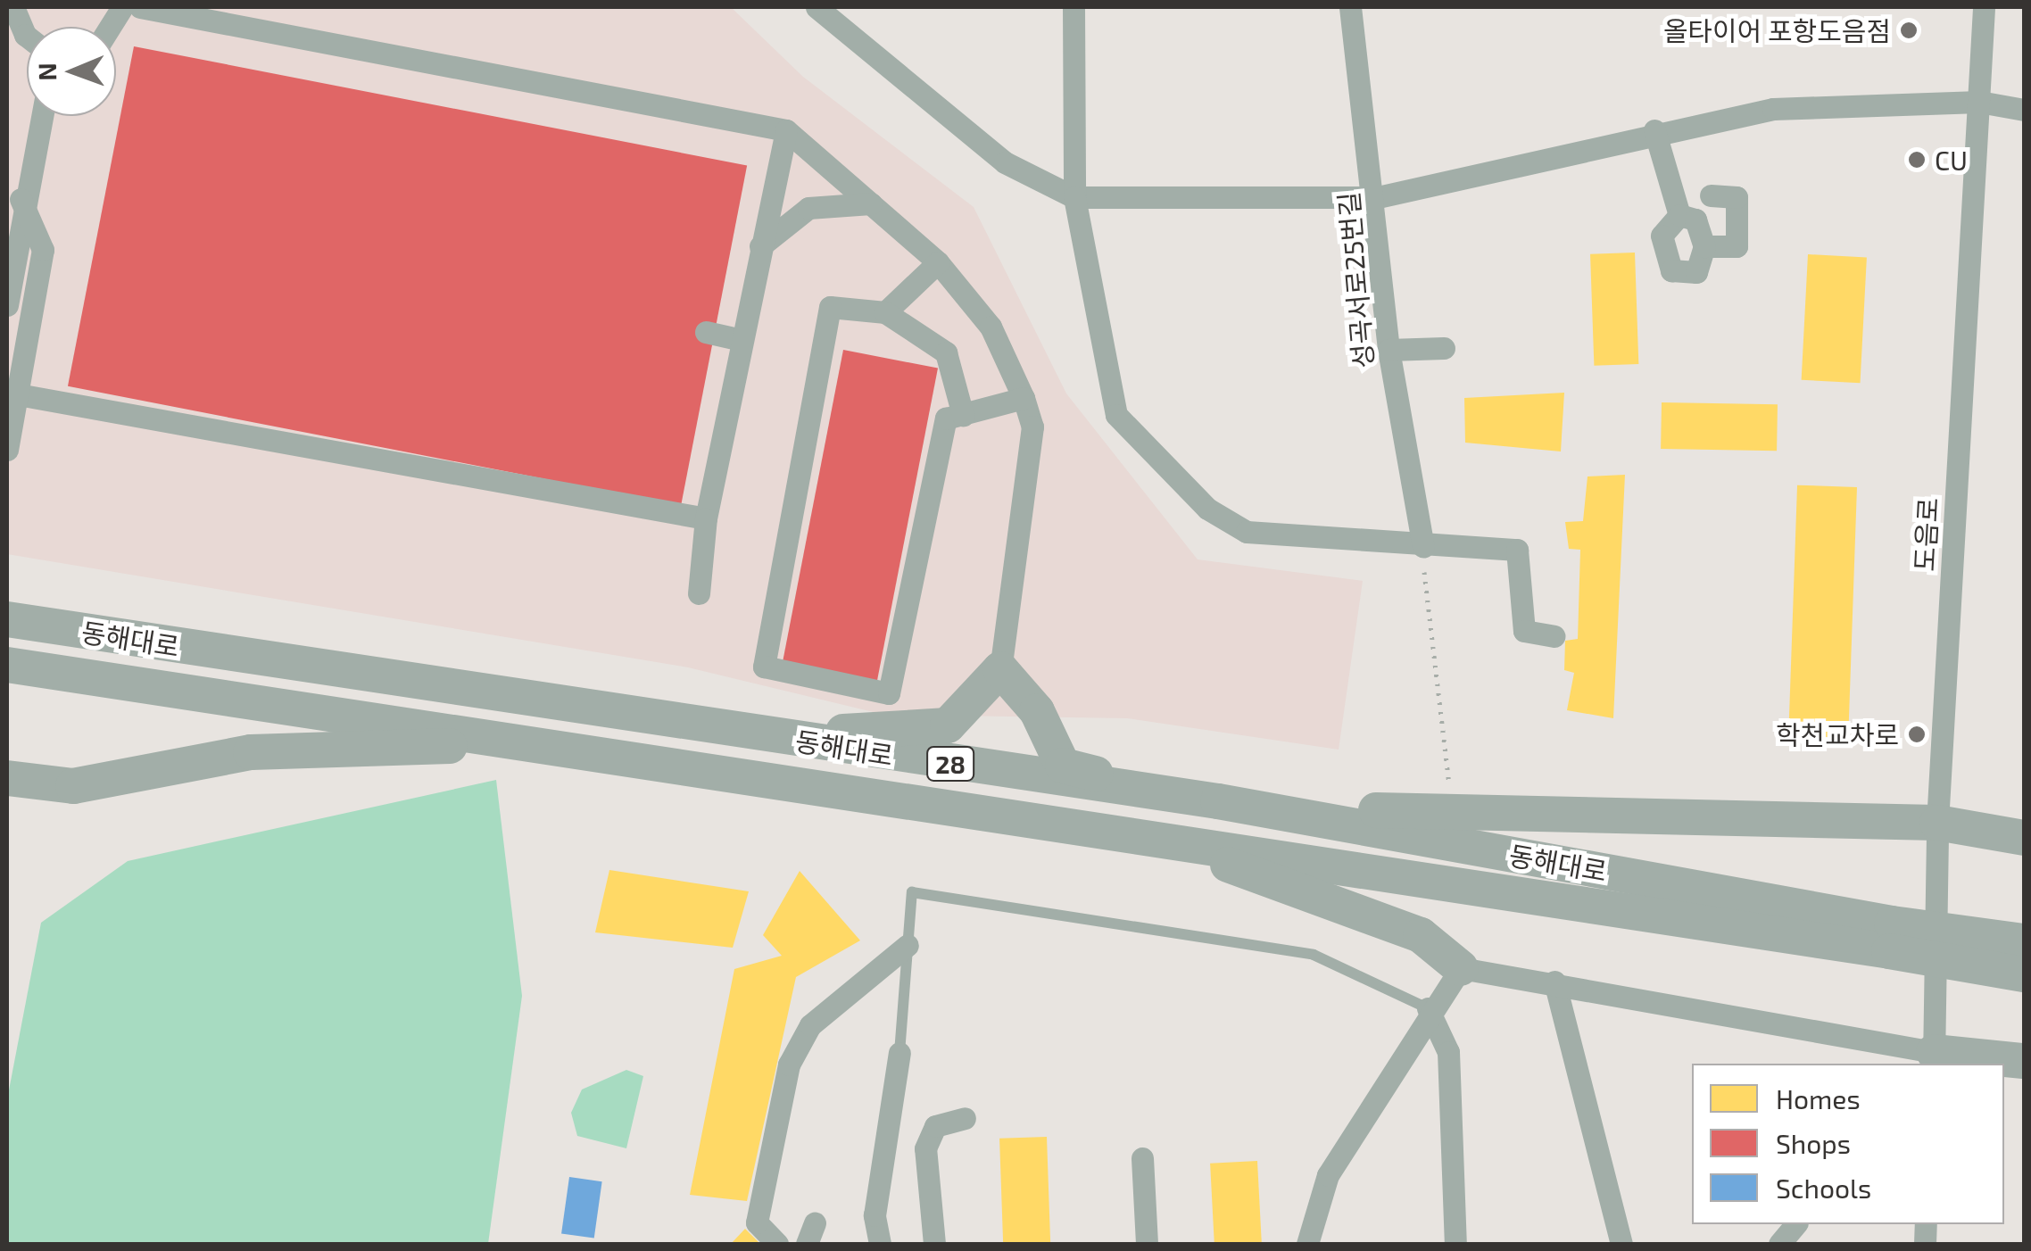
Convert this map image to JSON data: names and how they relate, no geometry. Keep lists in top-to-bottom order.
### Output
{
  "streets": {
    "main road": ["동해대로", "28"],
    "street": ["성곡서로25번길", "도음로"]
  },
  "crossings": [
    ["동해대로", "28"]
  ],
  "places": ["올타이어 포항도음점", "CU", "학천교차로"],
  "legend": ["Homes", "Shops", "Schools"],
  "north": "left"
}
